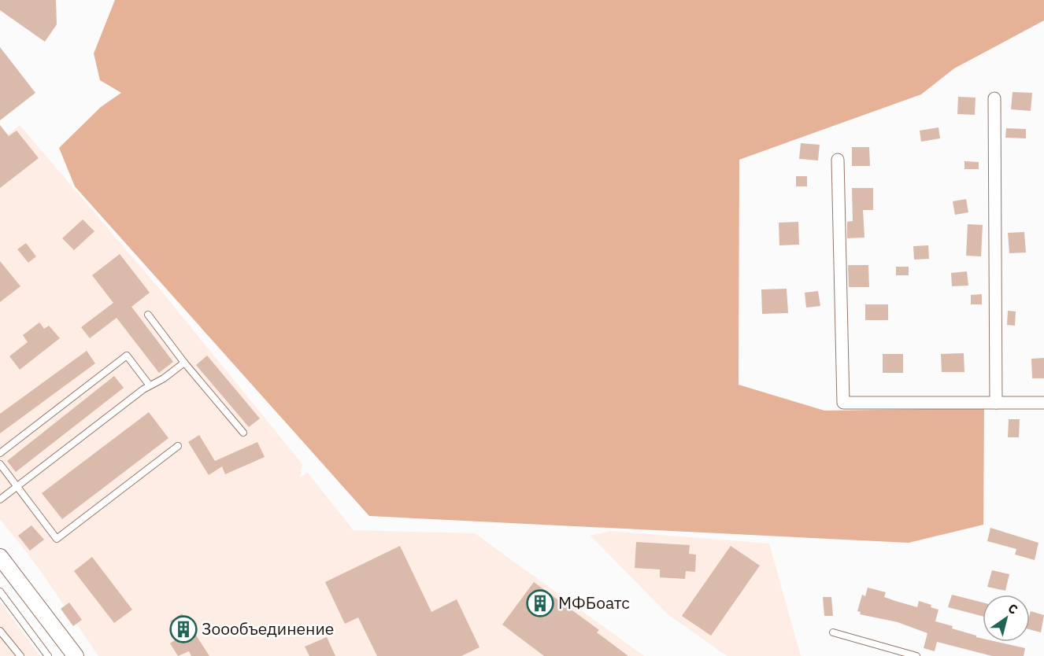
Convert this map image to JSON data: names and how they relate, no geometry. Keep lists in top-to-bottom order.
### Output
{
  "places": {
    "building": ["МФБоатс", "Зоообъединение"]
  },
  "north": "top right"
}
